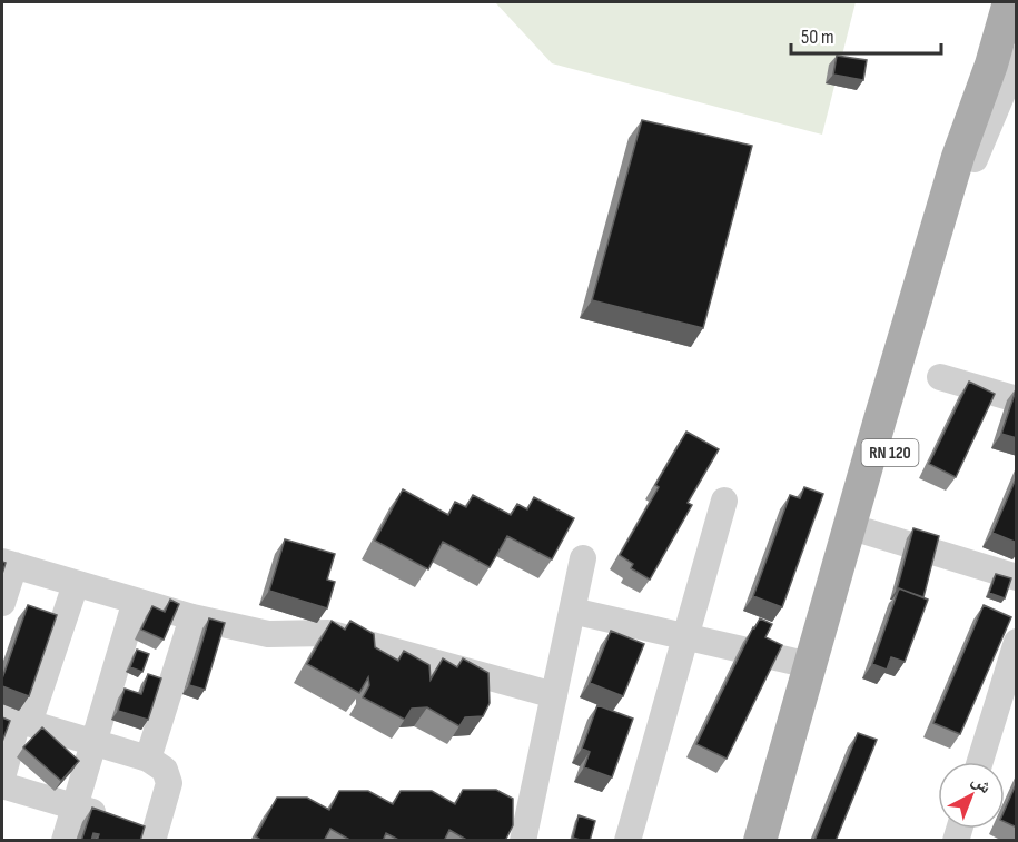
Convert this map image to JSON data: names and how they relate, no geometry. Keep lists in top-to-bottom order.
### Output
{
  "streets": {
    "main road": ["RN 120"]
  },
  "scale_bar": "50 m",
  "north": "top right"
}
